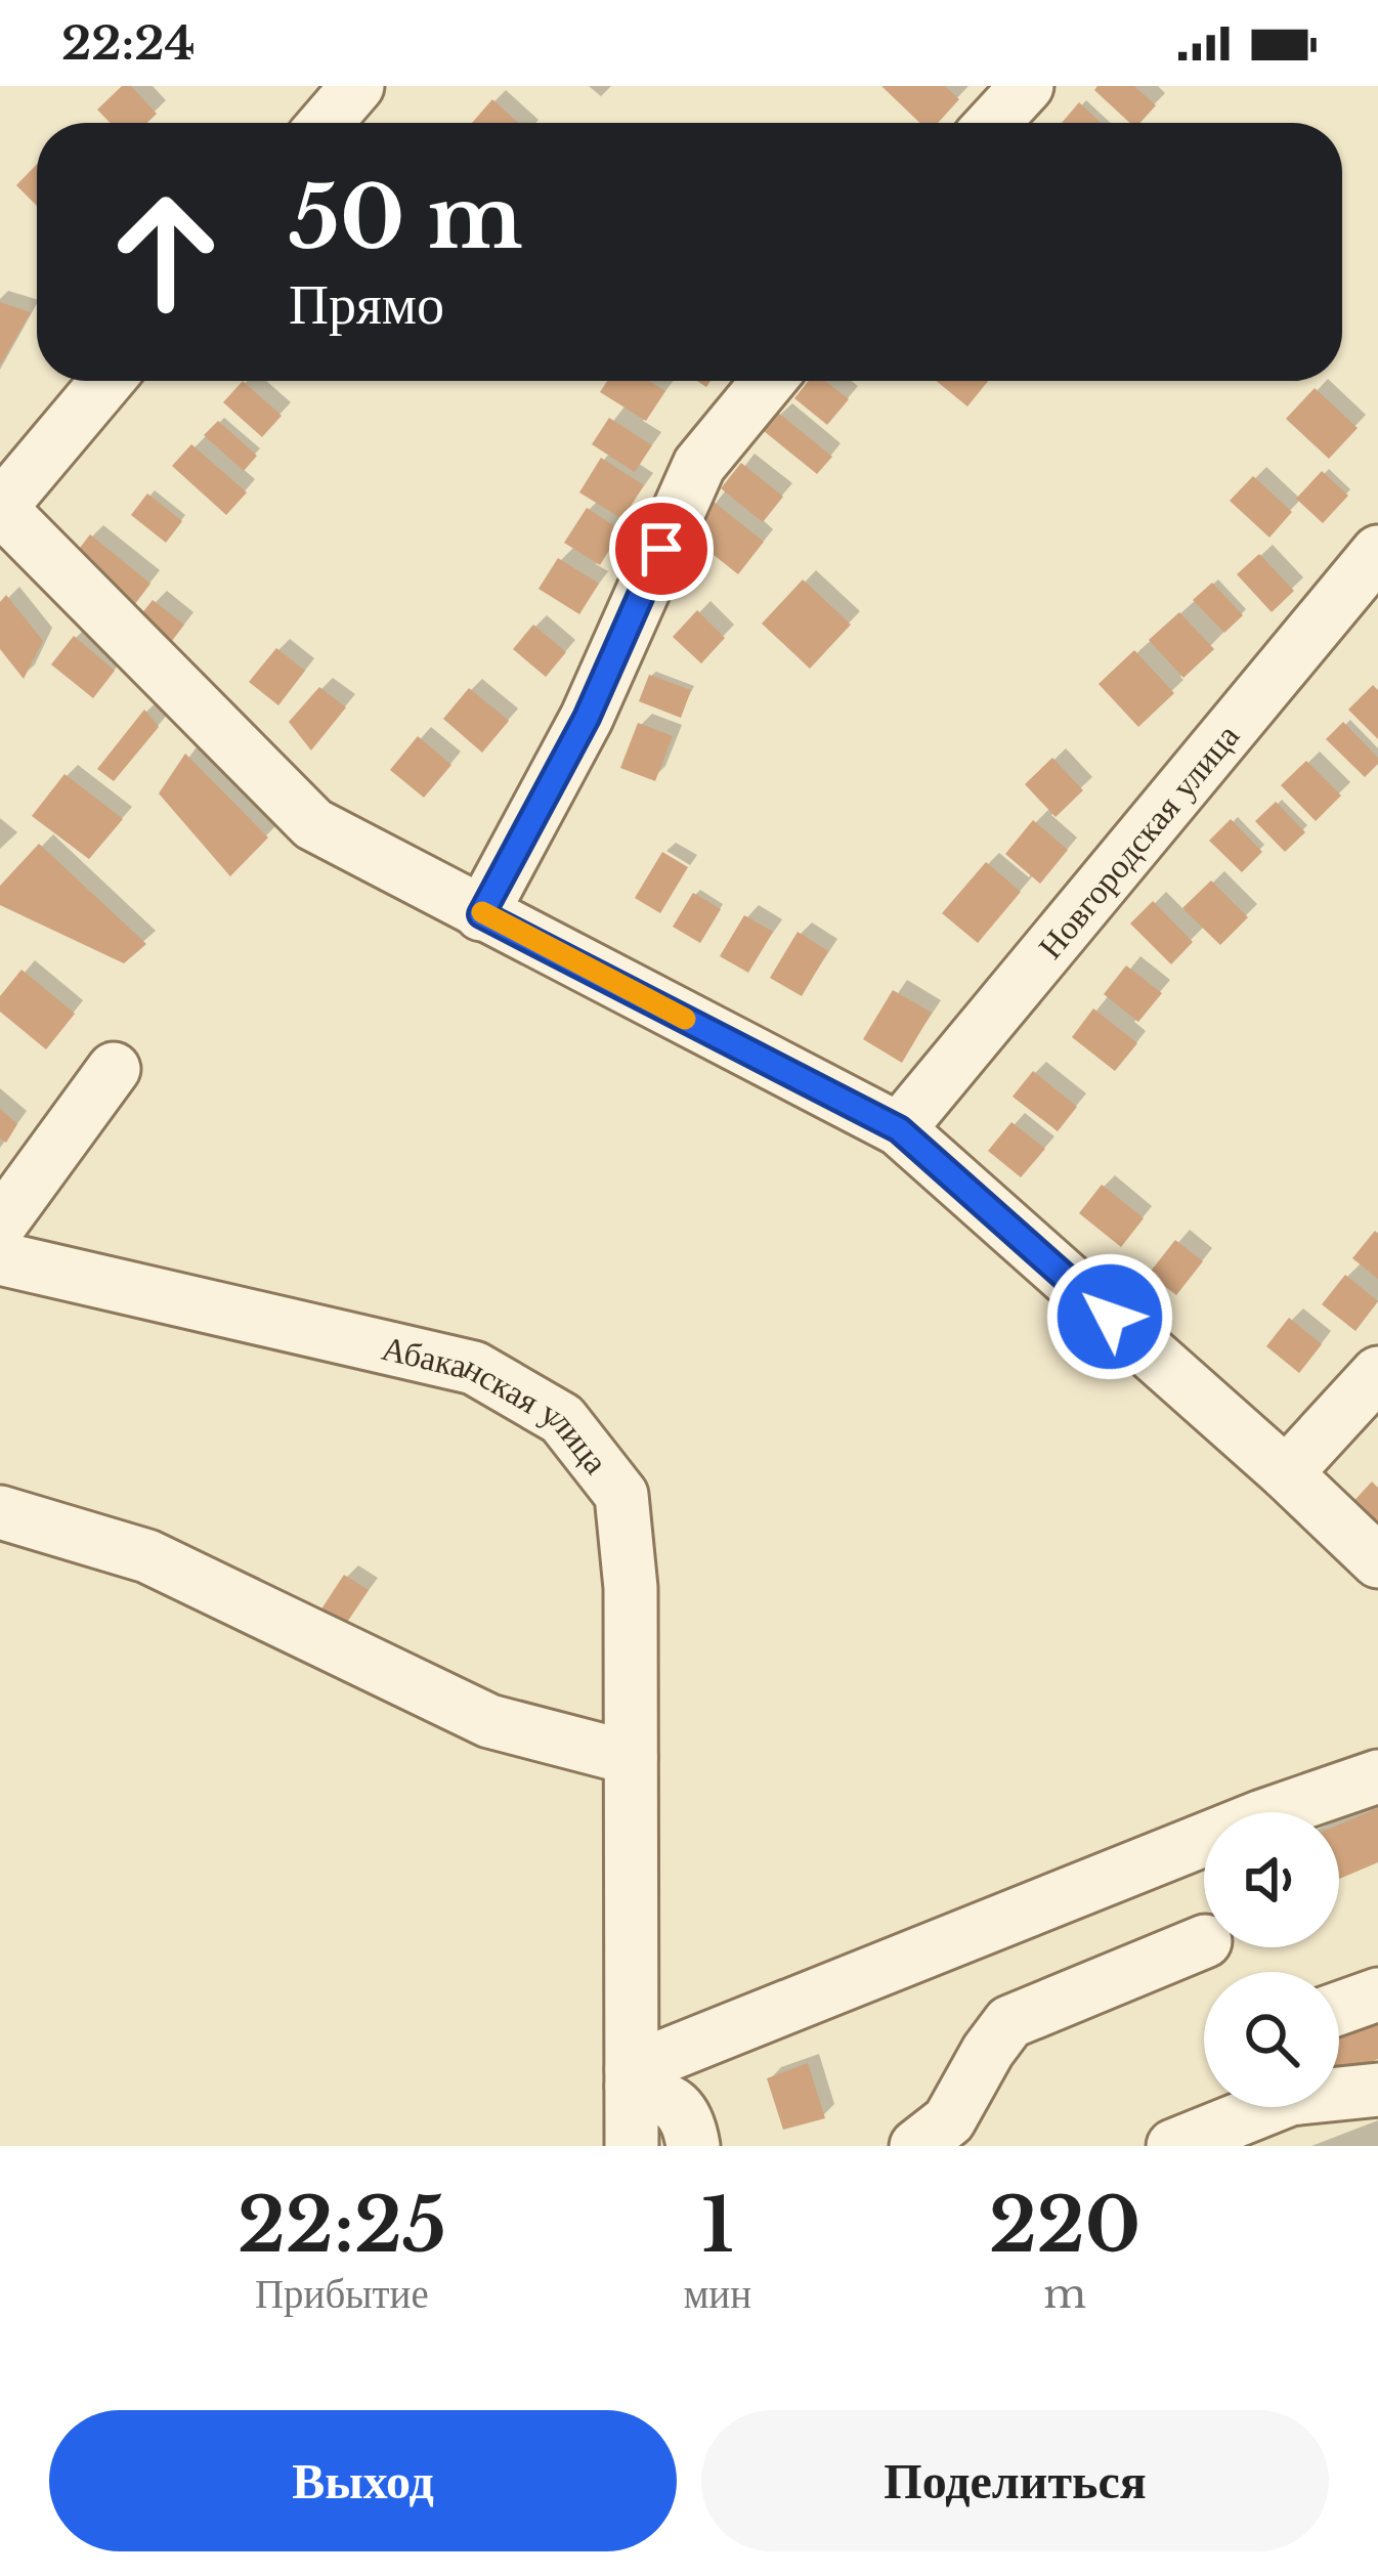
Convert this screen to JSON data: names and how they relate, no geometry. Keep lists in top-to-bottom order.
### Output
{
  "streets": {
    "street": ["Новгородская улица", "Абаканская улица"]
  },
  "page": {
    "status": "22:24",
    "turn": ["50 m", "Прямо"],
    "eta": [
      "22:25",
      "Прибытие",
      "1",
      "мин",
      "220",
      "m"
    ],
    "buttons": ["Выход", "Поделиться"]
  }
}
